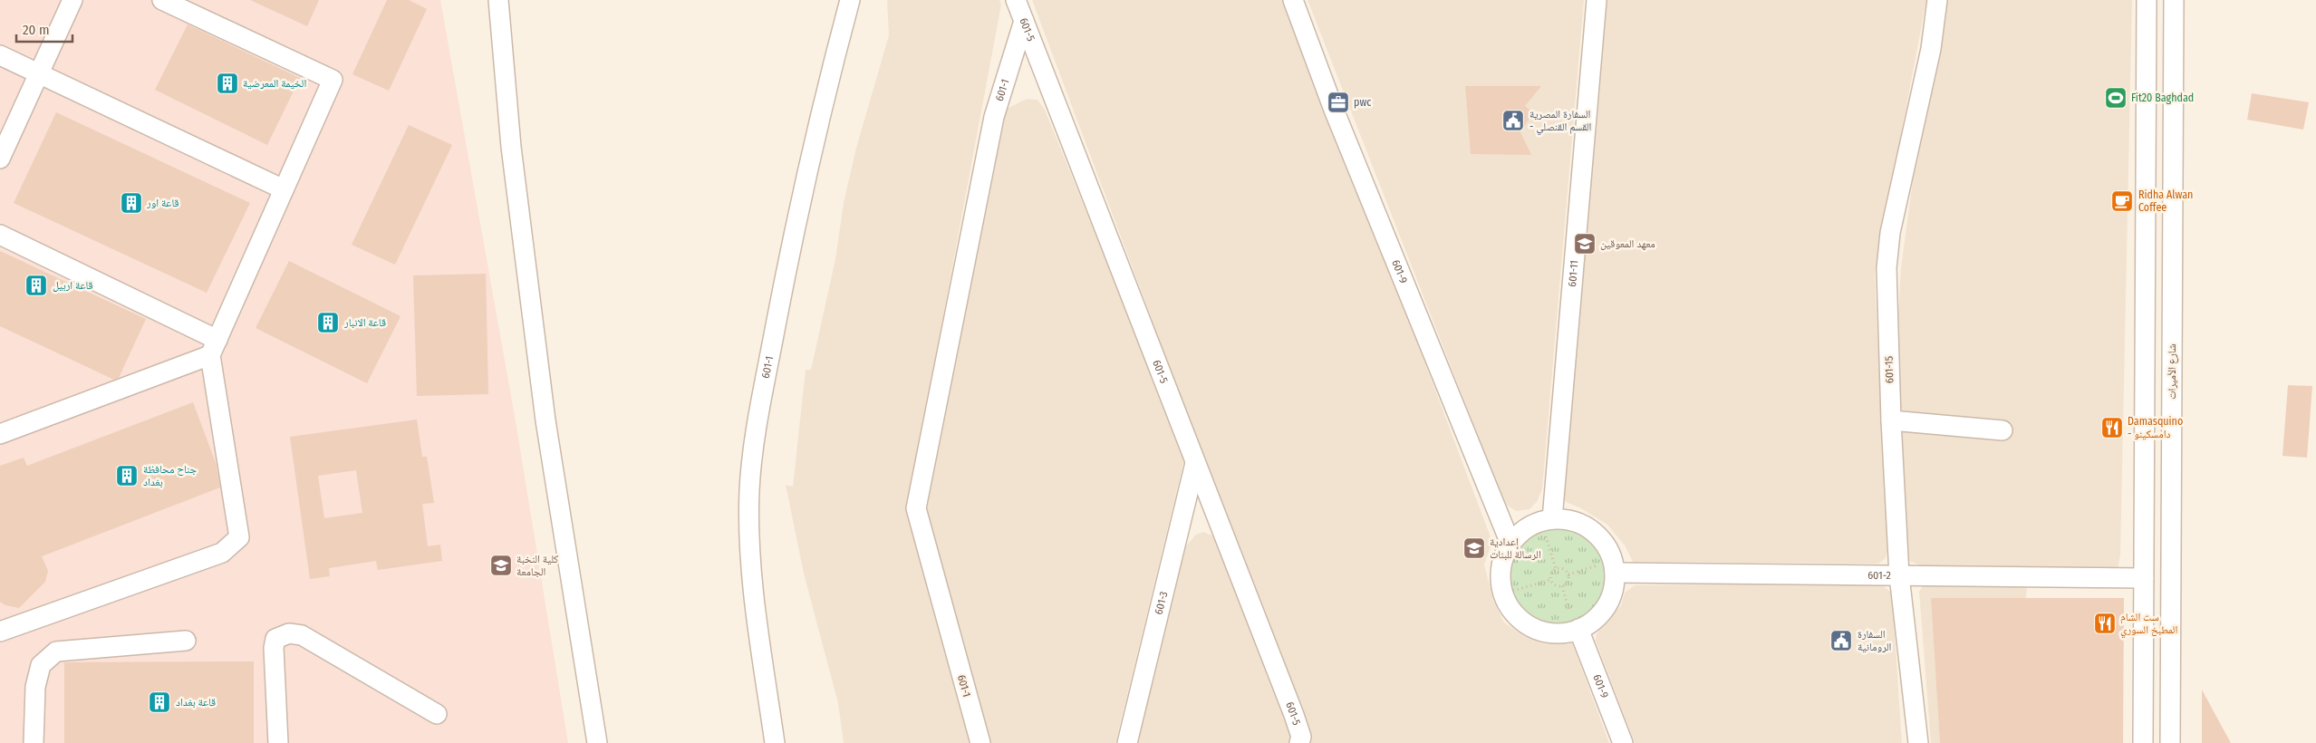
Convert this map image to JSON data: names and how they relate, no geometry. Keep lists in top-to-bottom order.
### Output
{
  "streets": {
    "street": [
      "601-5",
      "601-1",
      "601-9",
      "601-11",
      "601-15",
      "شارع الأميرات",
      "601-2",
      "601-3"
    ]
  },
  "crossings": [
    ["601-5", "601-1"],
    ["601-5", "601-3"],
    ["601-15", "601-2"]
  ],
  "places": {
    "building": [
      "الخيمة المعرضية",
      "قاعة اور",
      "قاعة اربيل",
      "قاعة الانبار",
      "جناح محافظة بغداد",
      "قاعة بغداد"
    ],
    "sports": ["Fit20 Baghdad"],
    "office": ["pwc"],
    "public building": ["السفارة المصرية - القسم القنصلي", "السفارة الرومانية"],
    "cafe": ["Ridha Alwan Coffee"],
    "school or university": ["معهد المعوقين", "إعدادية الرسالة للبنات", "كلية النخبة الجامعة"],
    "restaurant": ["Damasquino - دامسكينو", "ست الشام المطبخ السوري"]
  },
  "scale_bar": "20 m"
}
